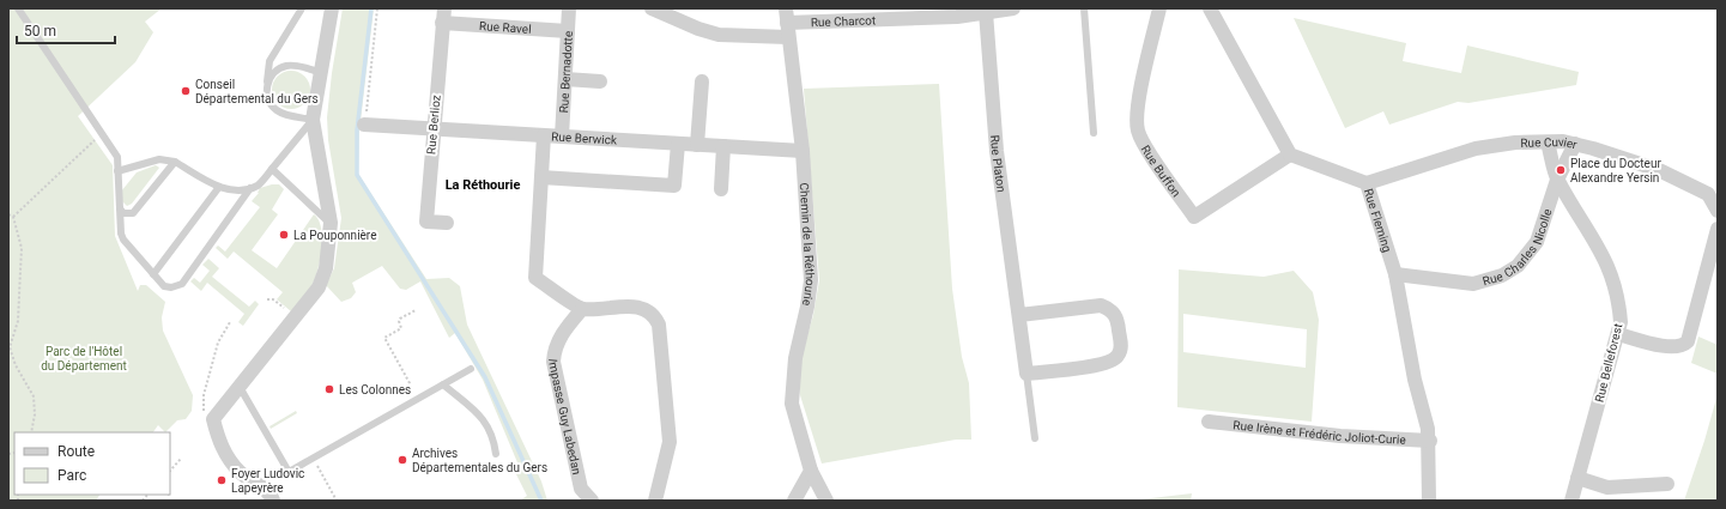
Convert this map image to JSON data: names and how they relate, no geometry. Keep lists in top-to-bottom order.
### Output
{
  "streets": {
    "street": [
      "Rue Charcot",
      "Rue Ravel",
      "Rue Bernadotte",
      "Rue Berlioz",
      "Rue Berwick",
      "Rue Cuvier",
      "Rue Platon",
      "Rue Buffon",
      "Rue Fleming",
      "Chemin de la Réthourie",
      "Rue Charles Nicolle",
      "Rue Belleforest",
      "Impasse Guy Labedan",
      "Rue Irène et Frédéric Joliot-Curie"
    ]
  },
  "crossings": [
    ["Rue Charcot", "Rue Platon"],
    ["Rue Charcot", "Chemin de la Réthourie"],
    ["Rue Ravel", "Rue Bernadotte"],
    ["Rue Ravel", "Rue Berlioz"],
    ["Rue Bernadotte", "Rue Berwick"],
    ["Rue Berlioz", "Rue Berwick"],
    ["Rue Berwick", "Chemin de la Réthourie"],
    ["Rue Cuvier", "Rue Fleming"],
    ["Rue Buffon", "Rue Fleming"],
    ["Rue Fleming", "Rue Charles Nicolle"],
    ["Rue Fleming", "Rue Irène et Frédéric Joliot-Curie"],
    ["Rue Charles Nicolle", "Rue Belleforest"]
  ],
  "districts": ["La Réthourie"],
  "parks": ["Parc de l'Hôtel du Département"],
  "places": [
    "Conseil Départemental du Gers",
    "Place du Docteur Alexandre Yersin",
    "La Pouponnière",
    "Les Colonnes",
    "Archives Départementales du Gers",
    "Foyer Ludovic Lapeyrère"
  ],
  "legend": ["Route", "Parc"],
  "scale_bar": "50 m"
}
